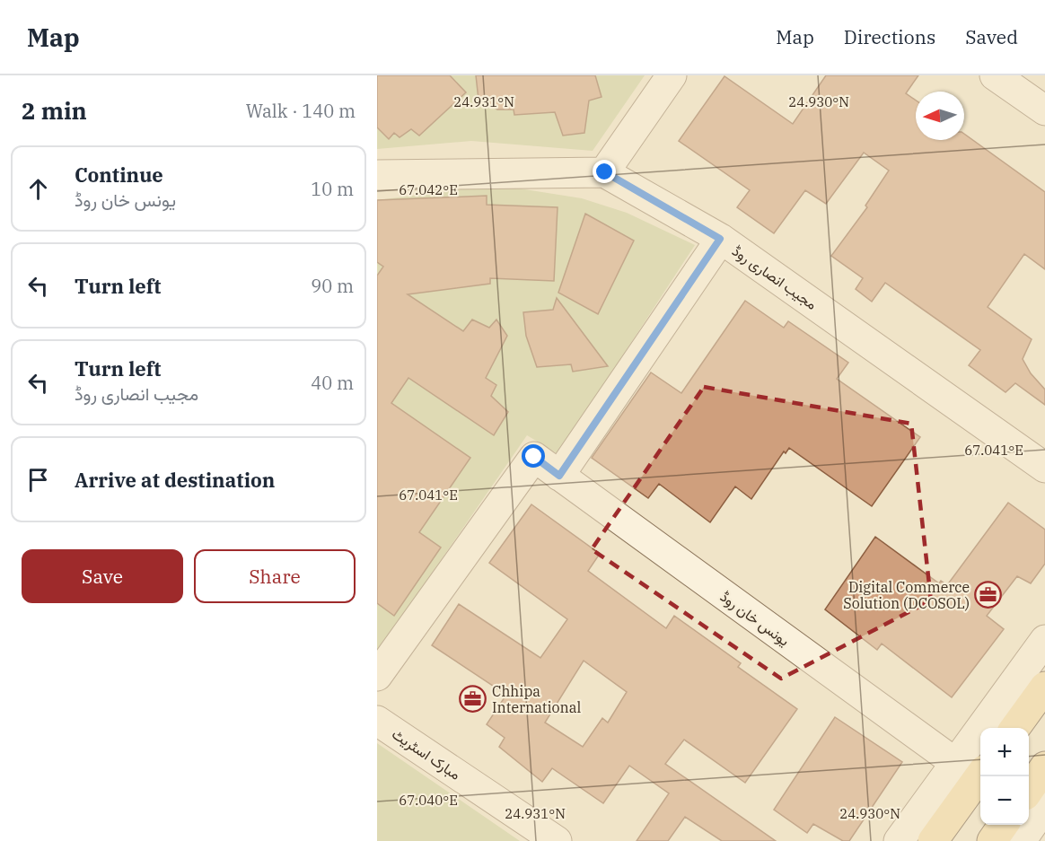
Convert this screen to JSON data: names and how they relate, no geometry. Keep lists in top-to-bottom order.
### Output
{
  "streets": {
    "street": ["مجیب انصاری روڈ", "یونس خان روڈ", "مبارک اسٹریٹ"]
  },
  "places": {
    "office": ["Digital Commerce Solution (DCOSOL)", "Chhipa International"]
  },
  "north": "left",
  "page": {
    "header": "Map",
    "nav": ["Map", "Directions", "Saved"],
    "heading": ["2 min", "Walk · 140 m"],
    "list": [
      ["Continue", "یونس خان روڈ", "10 m"],
      ["Turn left", "90 m"],
      ["Turn left", "مجیب انصاری روڈ", "40 m"],
      "Arrive at destination"
    ],
    "buttons": ["Save", "Share"],
    "map_buttons": ["+", "−"]
  },
  "coordinates": [
    "24.931°N",
    "24.930°N",
    "67.042°E",
    "67.041°E",
    "67.040°E"
  ]
}
